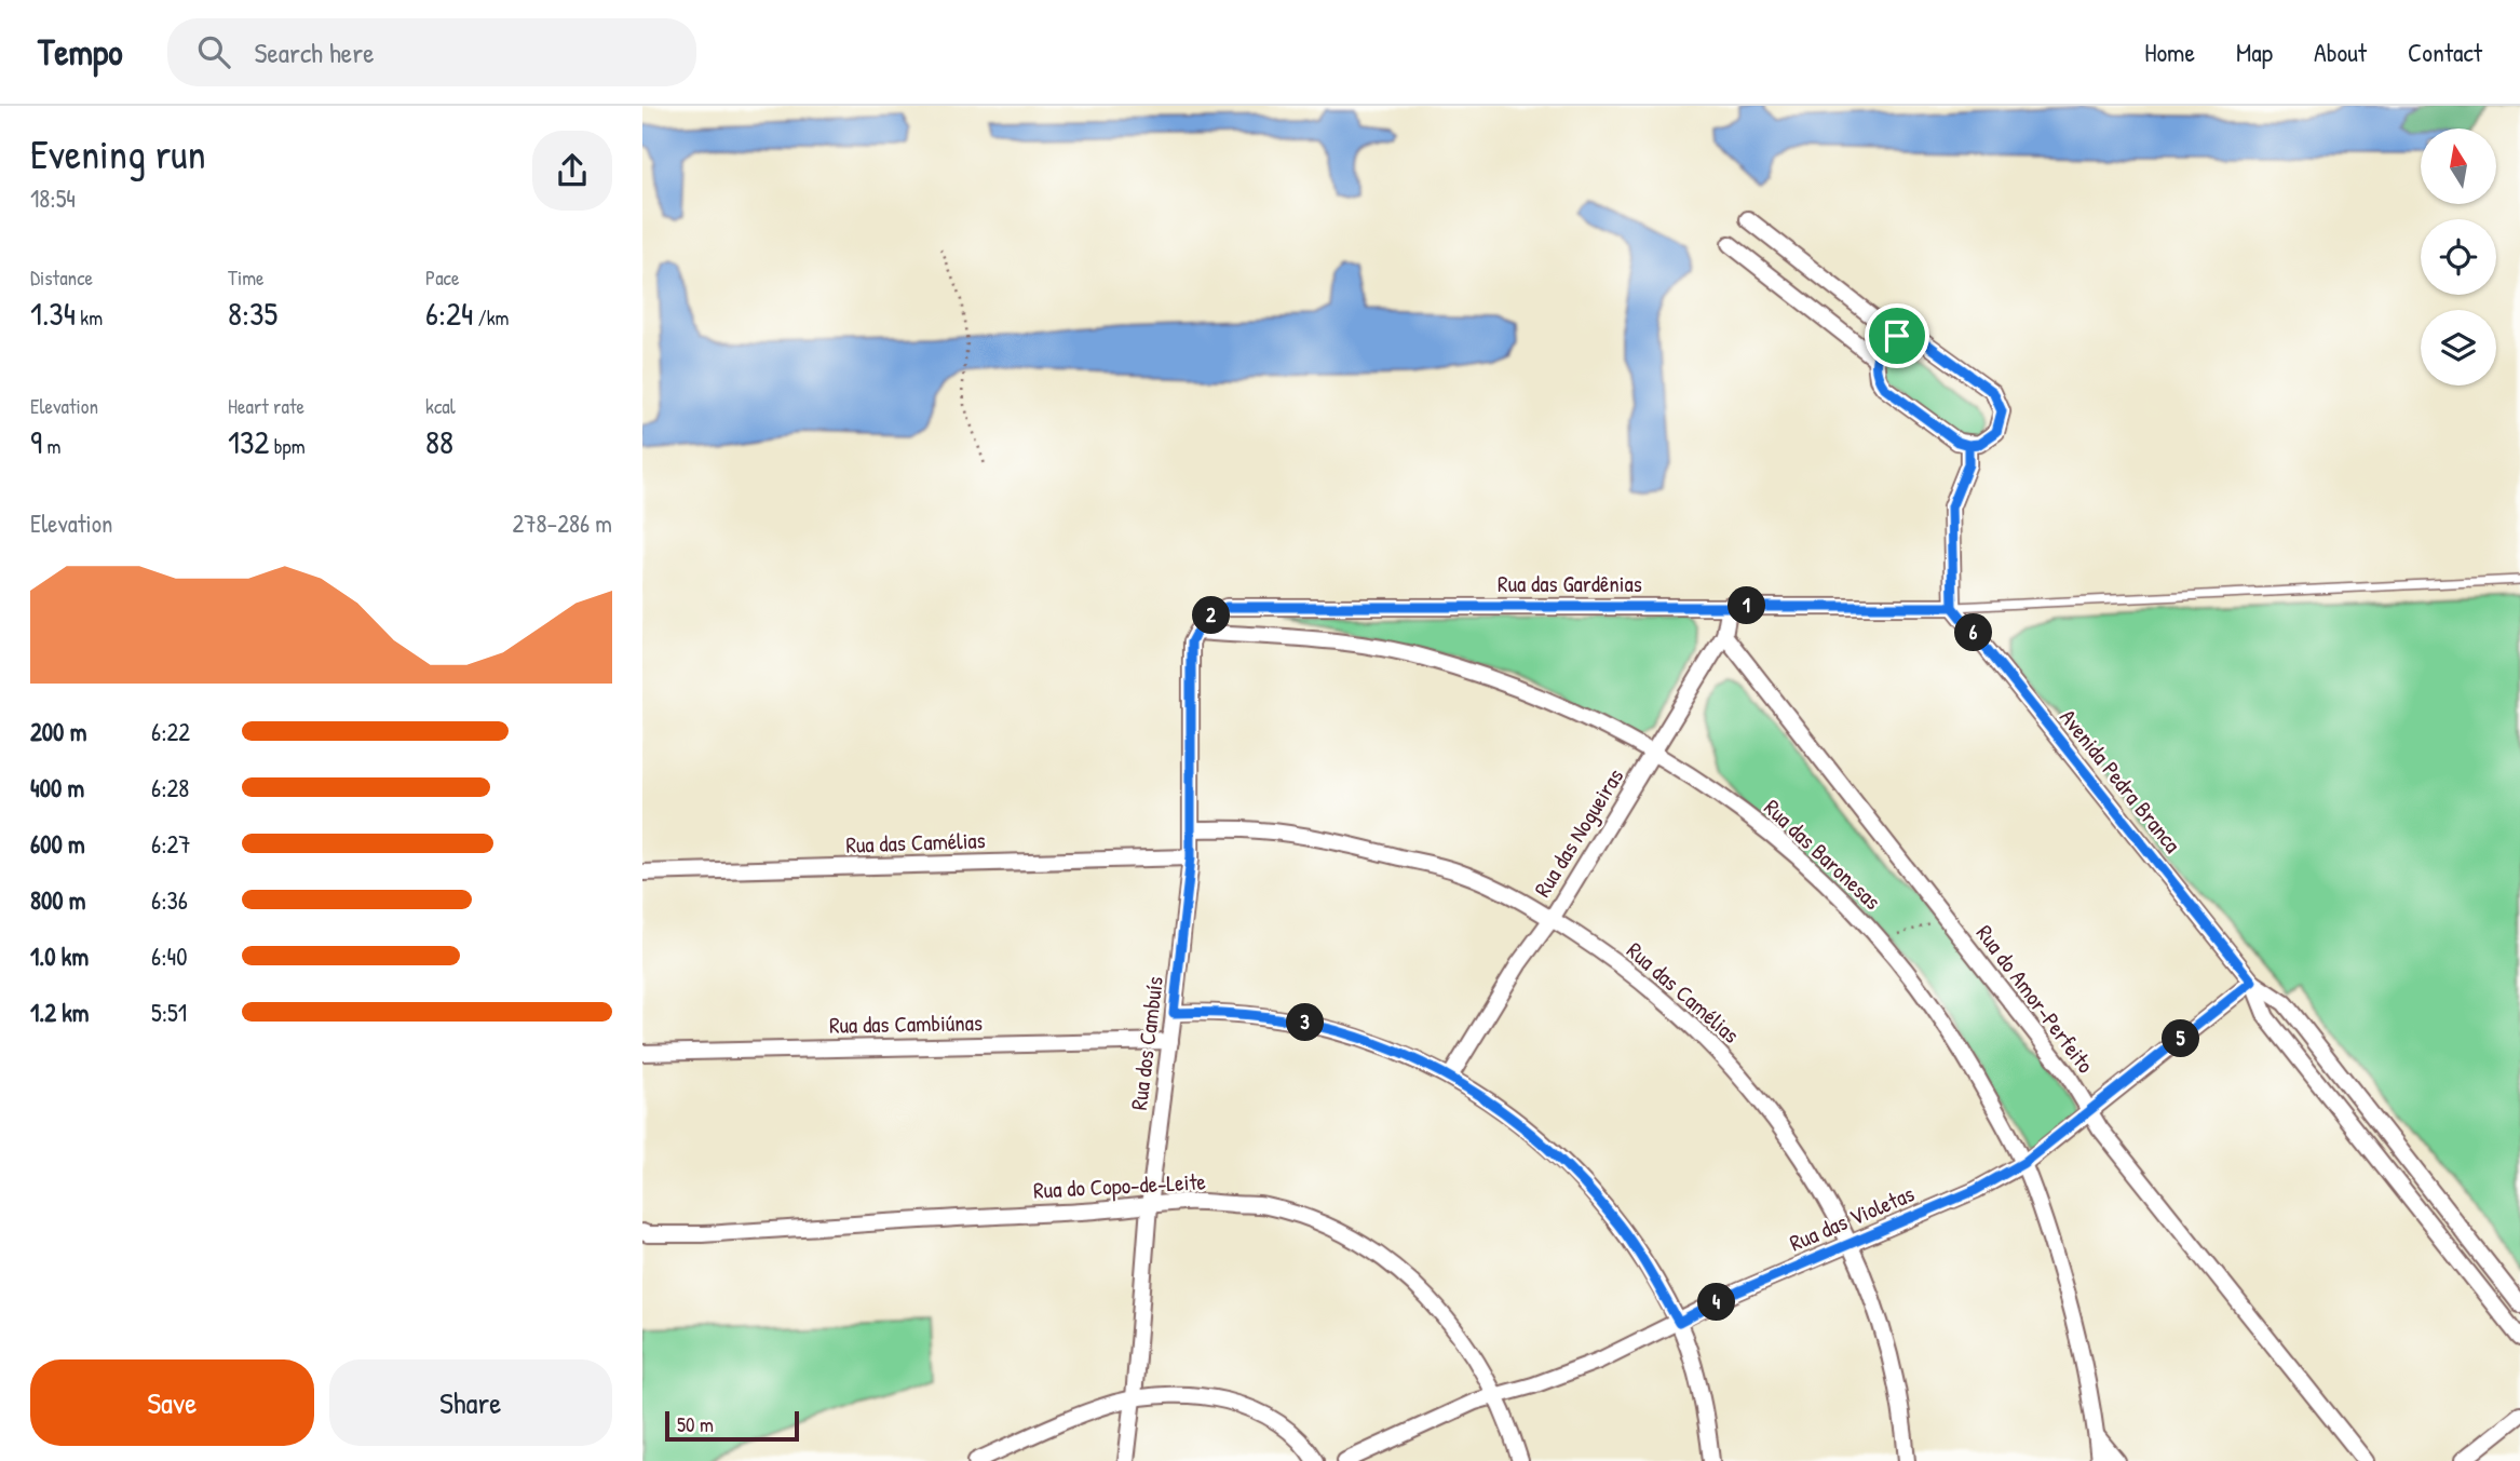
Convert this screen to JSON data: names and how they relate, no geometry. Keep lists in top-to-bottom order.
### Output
{
  "streets": {
    "street": [
      "Rua das Gardênias",
      "Avenida Pedra Branca",
      "Rua das Nogueiras",
      "Rua das Camélias",
      "Rua das Baronesas",
      "Rua do Amor-Perfeito",
      "Rua das Cambiúnas",
      "Rua dos Cambuís",
      "Rua do Copo-de-Leite",
      "Rua das Violetas"
    ]
  },
  "crossings": [
    ["Rua das Gardênias", "Avenida Pedra Branca"],
    ["Rua das Gardênias", "Rua das Nogueiras"],
    ["Rua das Gardênias", "Rua das Baronesas"],
    ["Rua das Gardênias", "Rua dos Cambuís"],
    ["Avenida Pedra Branca", "Rua das Violetas"],
    ["Rua das Nogueiras", "Rua das Camélias"],
    ["Rua das Nogueiras", "Rua das Baronesas"],
    ["Rua das Nogueiras", "Rua do Amor-Perfeito"],
    ["Rua das Camélias", "Rua dos Cambuís"],
    ["Rua das Camélias", "Rua das Violetas"],
    ["Rua das Baronesas", "Rua dos Cambuís"],
    ["Rua das Baronesas", "Rua das Violetas"],
    ["Rua do Amor-Perfeito", "Rua das Violetas"],
    ["Rua das Cambiúnas", "Rua dos Cambuís"],
    ["Rua dos Cambuís", "Rua do Copo-de-Leite"],
    ["Rua do Copo-de-Leite", "Rua das Violetas"]
  ],
  "scale_bar": "50 m",
  "north": "top",
  "page": {
    "header": "Tempo",
    "search": "Search here",
    "nav": [
      "Home",
      "Map",
      "About",
      "Contact"
    ],
    "heading": ["Evening run", "18:54"],
    "stats": [
      ["Distance", "1.34 km"],
      ["Time", "8:35"],
      ["Pace", "6:24 /km"],
      ["Elevation", "9 m"],
      ["Heart rate", "132 bpm"],
      ["kcal", "88"]
    ],
    "chart": ["Elevation", "278–286 m"],
    "pins": [
      "1",
      "2",
      "6",
      "3",
      "5",
      "4"
    ],
    "list": [
      {
        "name": "200 m",
        "note": "6:22"
      },
      {
        "name": "400 m",
        "note": "6:28"
      },
      {
        "name": "600 m",
        "note": "6:27"
      },
      {
        "name": "800 m",
        "note": "6:36"
      },
      {
        "name": "1.0 km",
        "note": "6:40"
      },
      {
        "name": "1.2 km",
        "note": "5:51"
      }
    ],
    "buttons": ["Save", "Share"],
    "scale": "50 m"
  }
}
